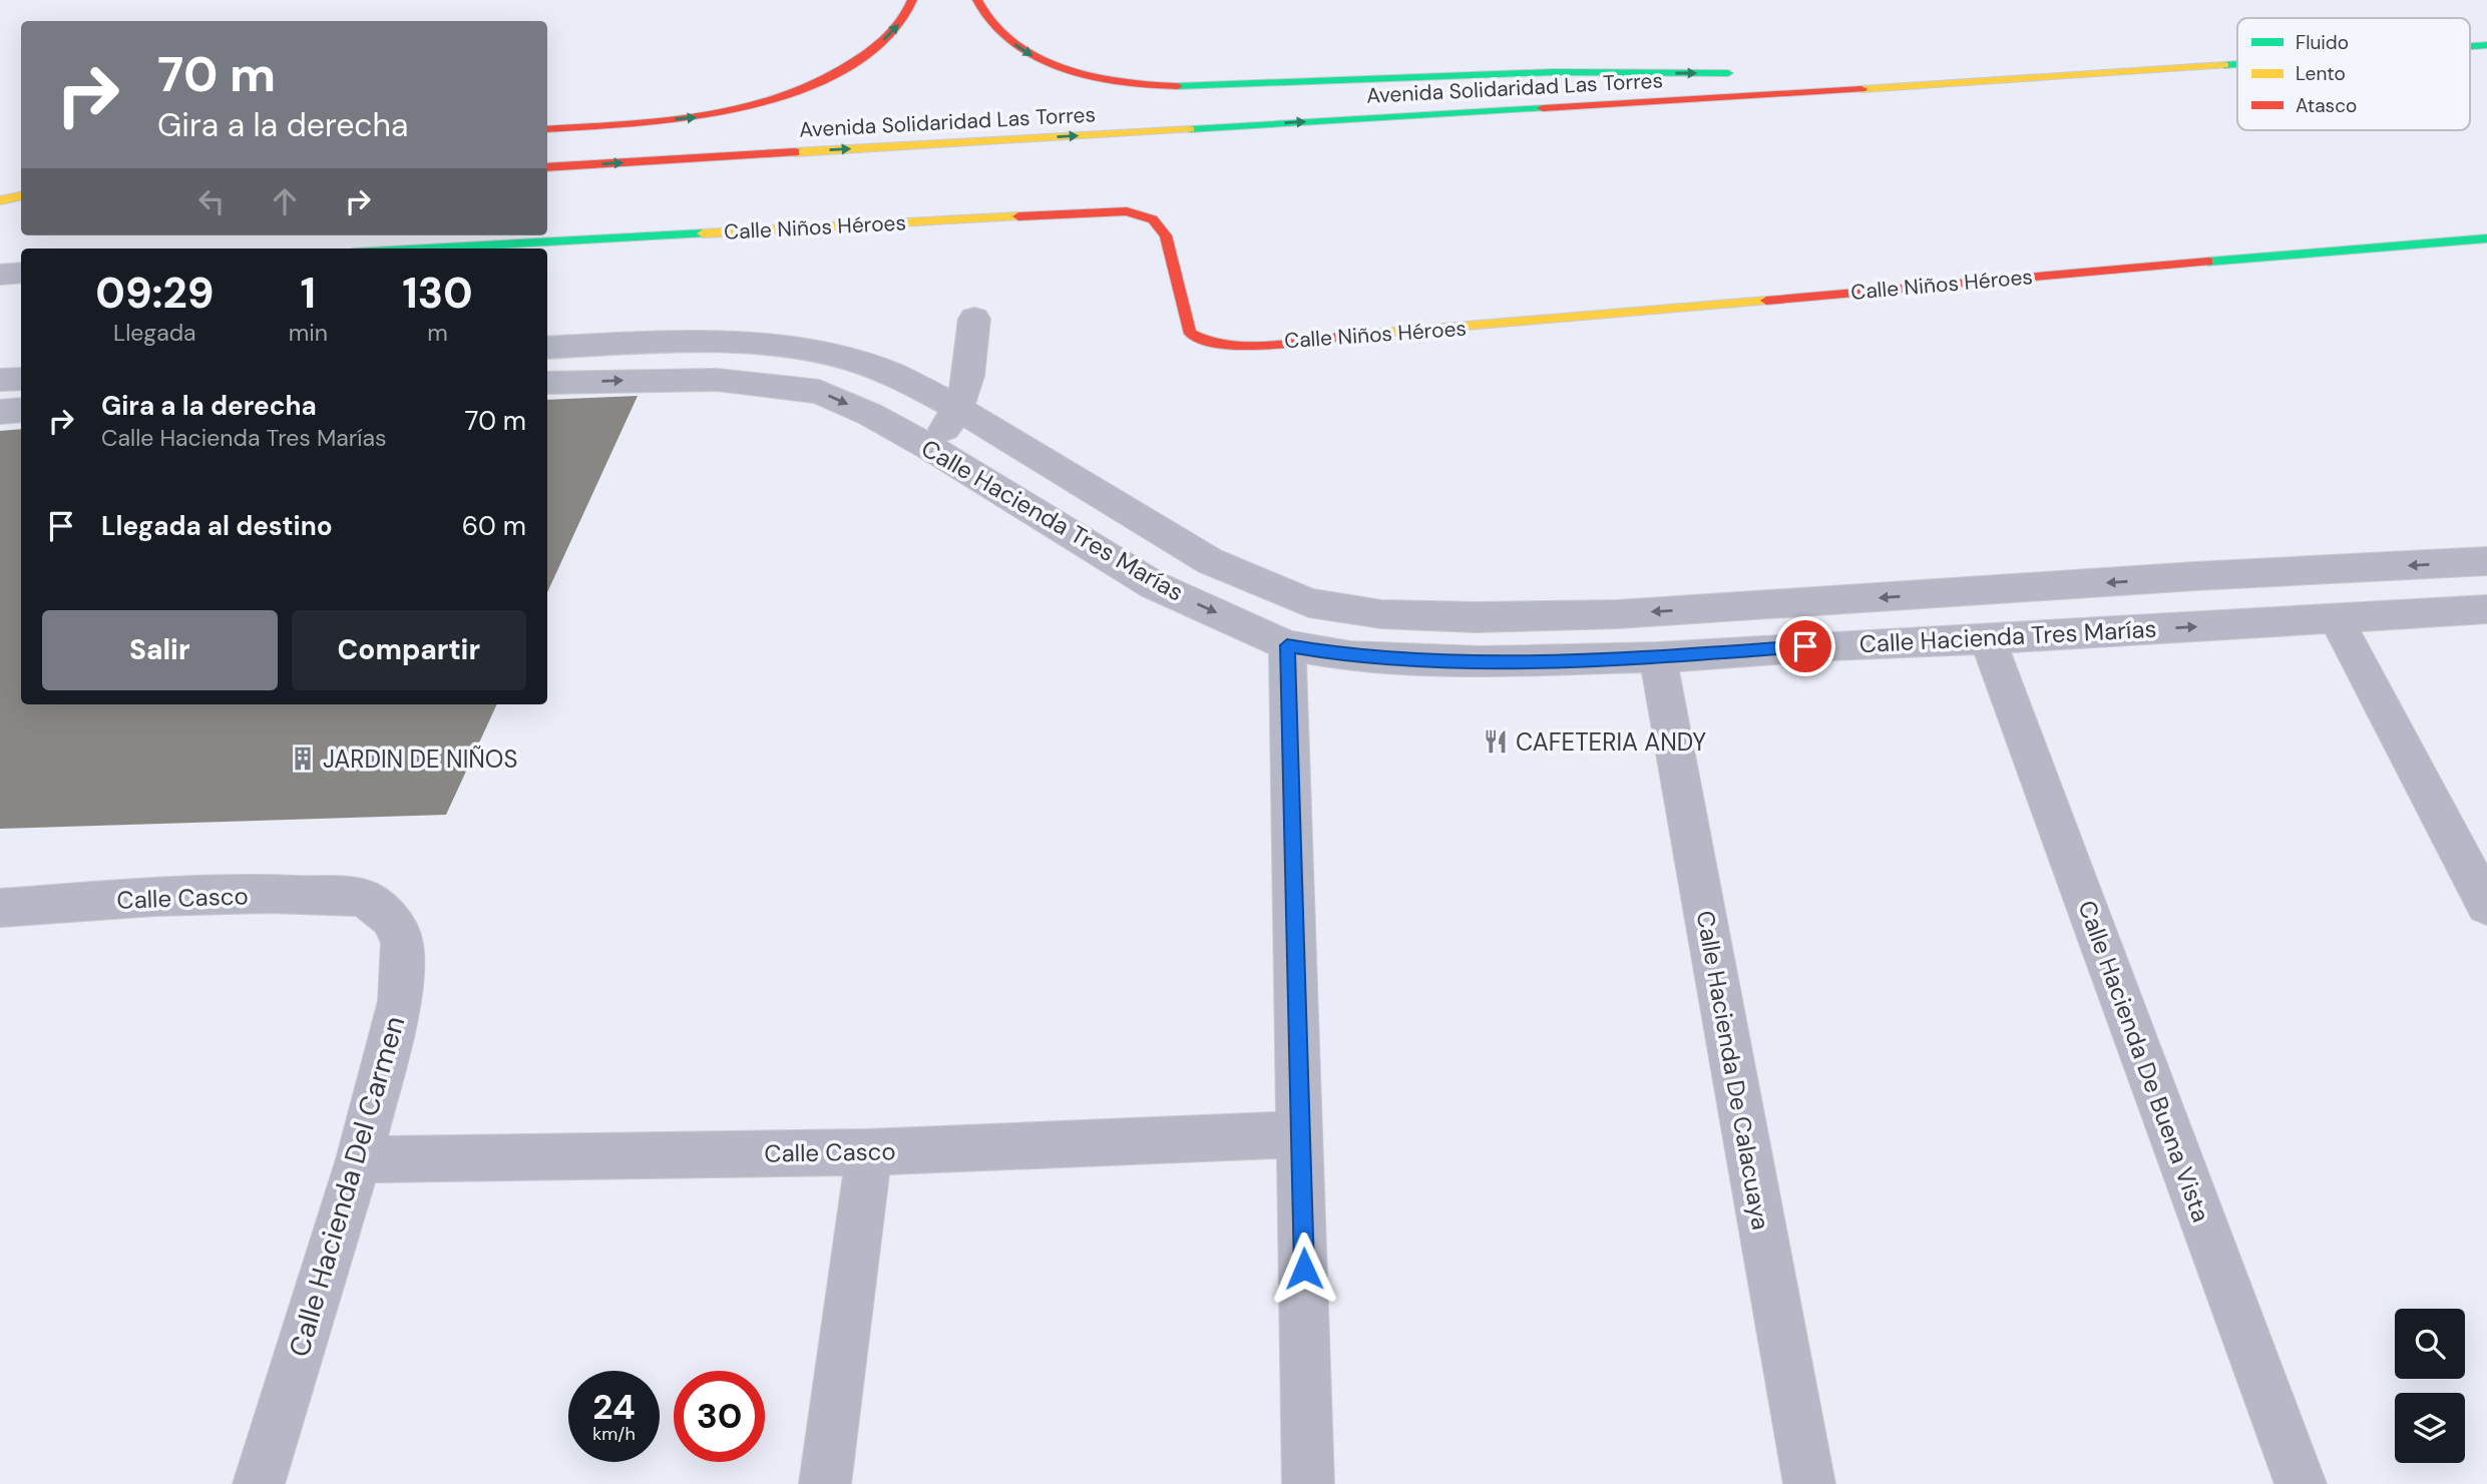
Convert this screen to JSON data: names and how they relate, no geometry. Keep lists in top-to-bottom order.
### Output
{
  "streets": {
    "main road": ["Avenida Solidaridad Las Torres", "Calle Niños Héroes"],
    "street": [
      "Calle Hacienda Tres Marías",
      "Calle Casco",
      "Calle Hacienda De Buena Vista",
      "Calle Hacienda De Calacuaya",
      "Calle Hacienda Del Carmen"
    ]
  },
  "crossings": [
    ["Calle Hacienda Tres Marías", "Calle Hacienda De Buena Vista"],
    ["Calle Hacienda Tres Marías", "Calle Hacienda De Calacuaya"],
    ["Calle Casco", "Calle Hacienda Del Carmen"]
  ],
  "places": {
    "restaurant": ["CAFETERIA ANDY"],
    "building": ["JARDIN DE NIÑOS"]
  },
  "legend": ["Fluido", "Lento", "Atasco"],
  "page": {
    "turn": ["70 m", "Gira a la derecha"],
    "eta": [
      "09:29",
      "Llegada",
      "1",
      "min",
      "130",
      "m"
    ],
    "list": [
      {
        "name": "Gira a la derecha",
        "note": "Calle Hacienda Tres Marías",
        "value": "70 m"
      },
      {
        "name": "Llegada al destino",
        "value": "60 m"
      }
    ],
    "buttons": ["Salir", "Compartir"],
    "speed": "24 km/h",
    "limit": "30"
  }
}
